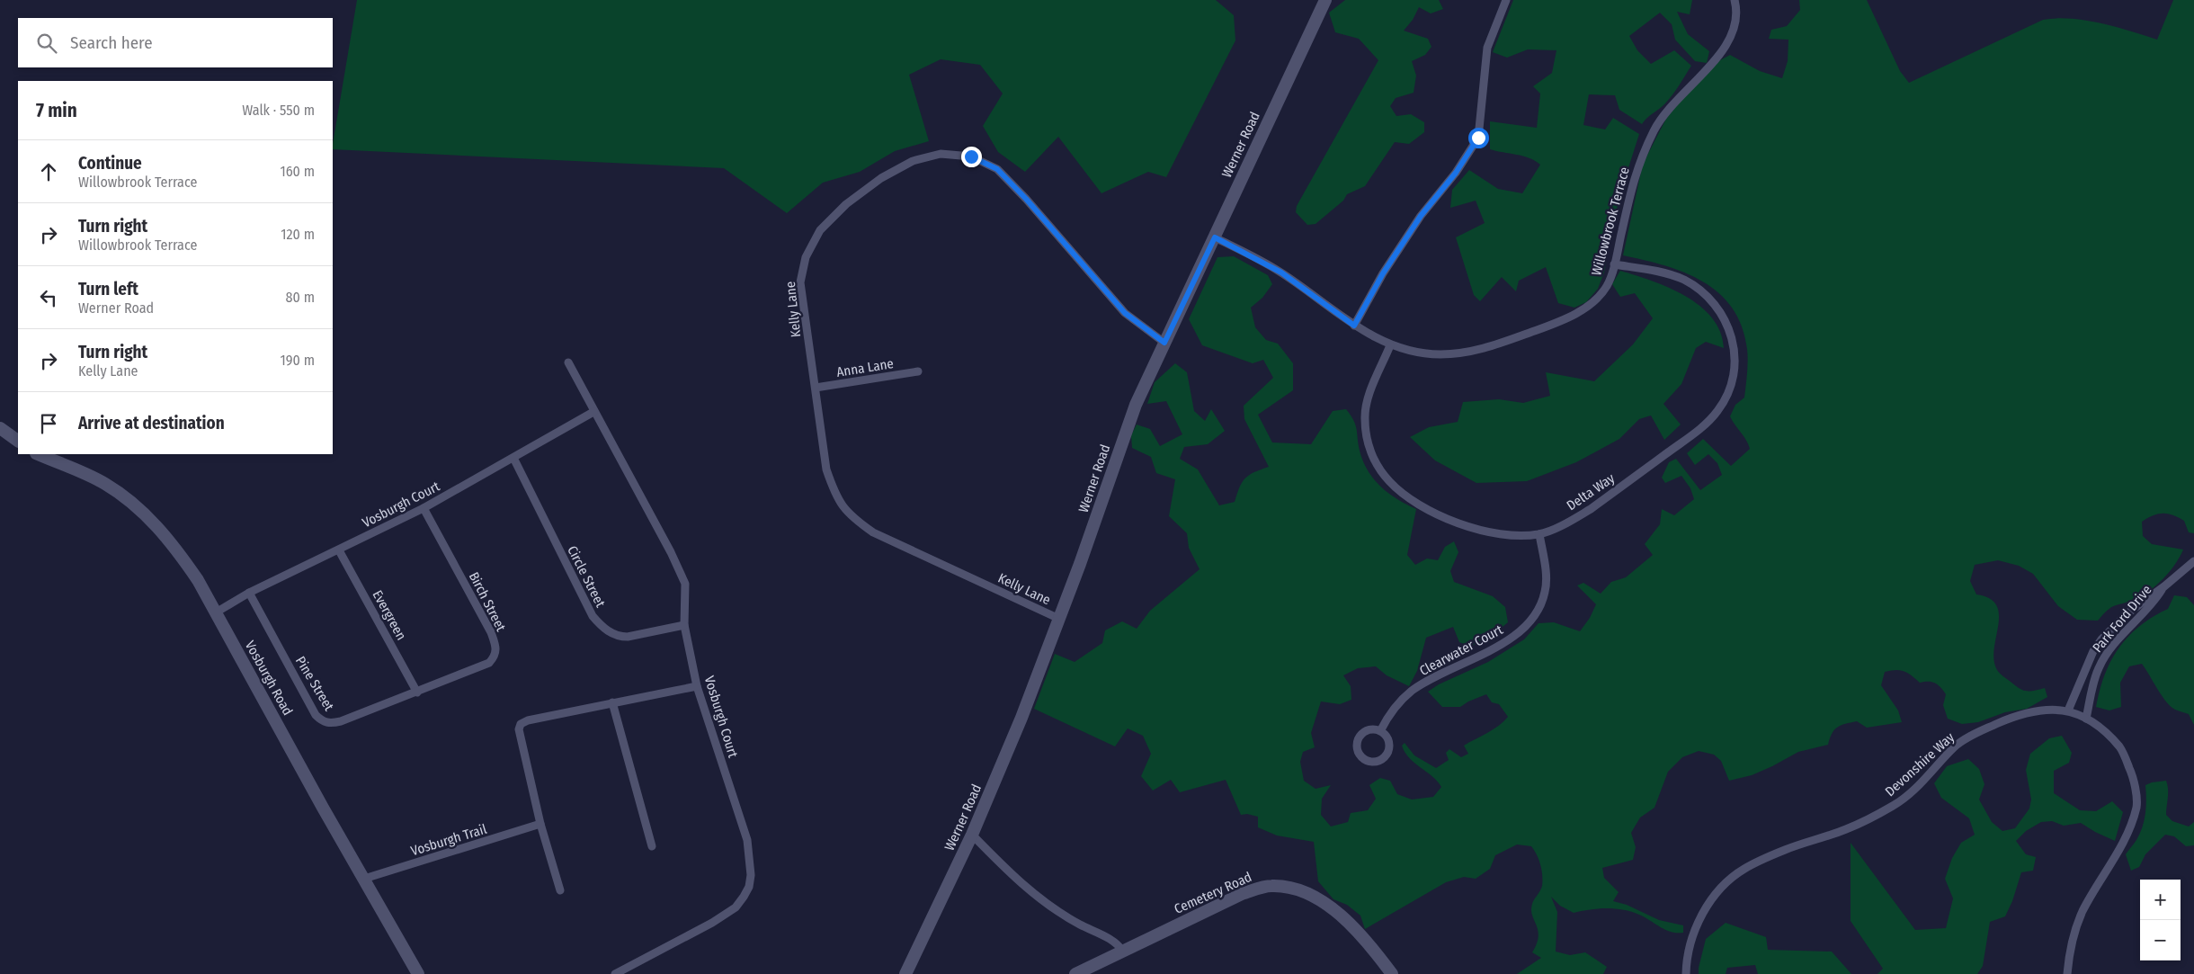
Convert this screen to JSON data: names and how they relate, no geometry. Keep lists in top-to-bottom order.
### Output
{
  "streets": {
    "street": [
      "Werner Road",
      "Willowbrook Terrace",
      "Kelly Lane",
      "Anna Lane",
      "Delta Way",
      "Vosburgh Court",
      "Circle Street",
      "Birch Street",
      "Evergreen",
      "Park Ford Drive",
      "Clearwater Court",
      "Vosburgh Road",
      "Pine Street",
      "Devonshire Way",
      "Vosburgh Trail",
      "Cemetery Road"
    ]
  },
  "crossings": [
    ["Werner Road", "Willowbrook Terrace"],
    ["Werner Road", "Kelly Lane"],
    ["Willowbrook Terrace", "Delta Way"],
    ["Kelly Lane", "Anna Lane"],
    ["Delta Way", "Clearwater Court"],
    ["Vosburgh Court", "Circle Street"],
    ["Vosburgh Court", "Birch Street"],
    ["Vosburgh Court", "Evergreen"],
    ["Vosburgh Court", "Vosburgh Road"],
    ["Vosburgh Court", "Pine Street"],
    ["Birch Street", "Evergreen"],
    ["Birch Street", "Pine Street"],
    ["Evergreen", "Pine Street"],
    ["Park Ford Drive", "Devonshire Way"],
    ["Vosburgh Road", "Vosburgh Trail"]
  ],
  "page": {
    "search": "Search here",
    "heading": ["7 min", "Walk · 550 m"],
    "list": [
      ["Continue", "Willowbrook Terrace", "160 m"],
      ["Turn right", "Willowbrook Terrace", "120 m"],
      ["Turn left", "Werner Road", "80 m"],
      ["Turn right", "Kelly Lane", "190 m"],
      "Arrive at destination"
    ],
    "map_buttons": ["+", "−"]
  }
}
